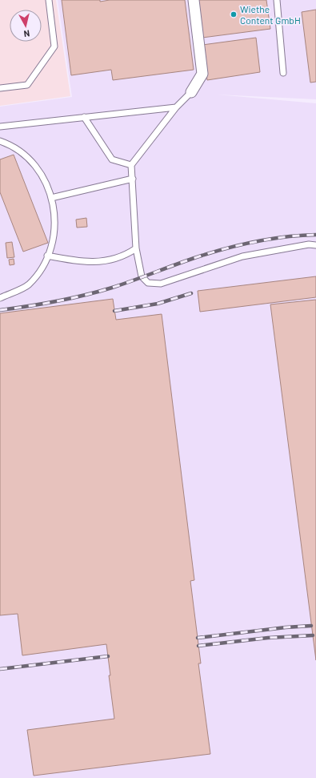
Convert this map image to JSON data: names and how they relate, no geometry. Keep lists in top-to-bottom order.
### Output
{
  "places": ["Wiethe Content GmbH"],
  "north": "bottom"
}
